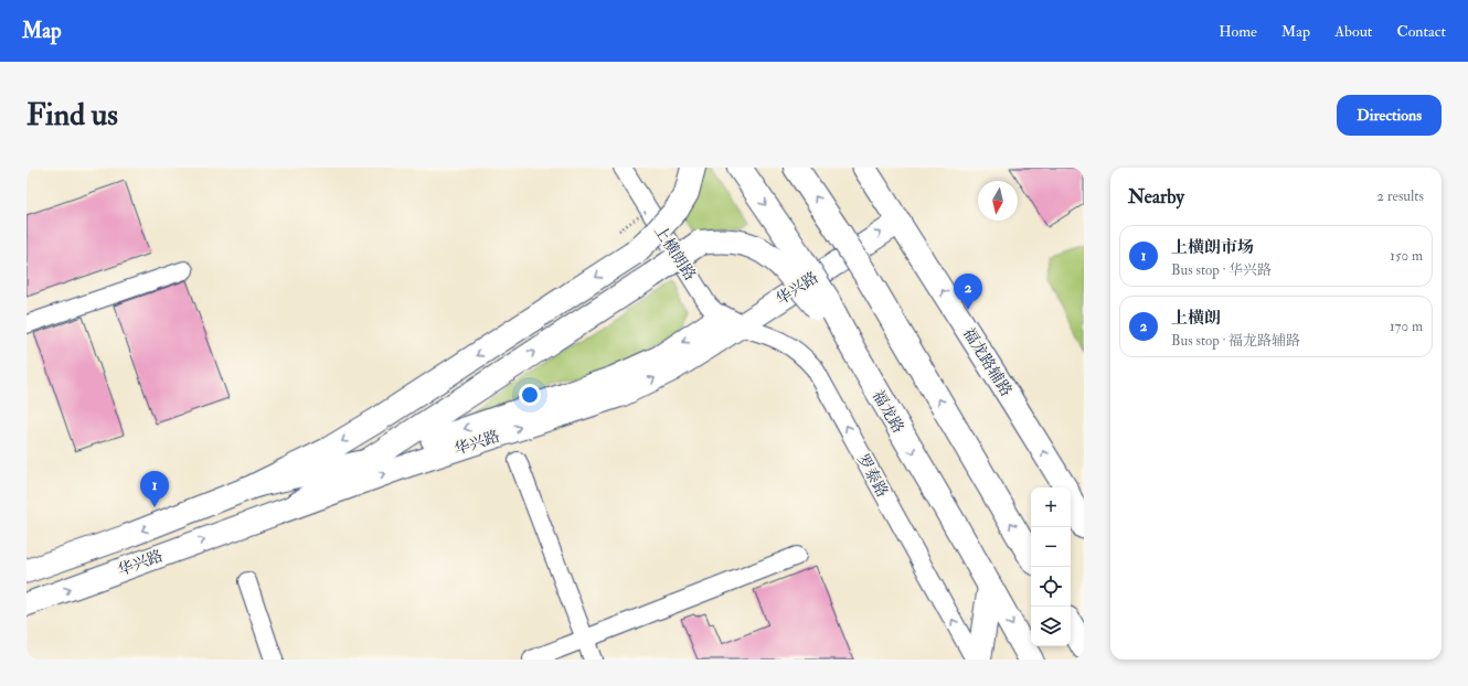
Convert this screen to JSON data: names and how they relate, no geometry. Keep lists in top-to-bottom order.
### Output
{
  "streets": {
    "highway": ["福龙路"],
    "main road": ["华兴路", "福龙路辅路"],
    "street": ["上横朗路", "罗泰路"]
  },
  "crossings": [
    ["上横朗路", "华兴路"],
    ["上横朗路", "罗泰路"],
    ["华兴路", "福龙路辅路"],
    ["华兴路", "罗泰路"]
  ],
  "one_way": ["福龙路辅路", "罗泰路"],
  "north": "bottom",
  "page": {
    "header": "Map",
    "nav": [
      "Home",
      "Map",
      "About",
      "Contact"
    ],
    "buttons": "Directions",
    "title": "Find us",
    "heading": ["Nearby", "2 results"],
    "list": [
      {
        "mark": "1",
        "name": "上横朗市场",
        "note": "Bus stop · 华兴路",
        "value": "150 m"
      },
      {
        "mark": "2",
        "name": "上横朗",
        "note": "Bus stop · 福龙路辅路",
        "value": "170 m"
      }
    ],
    "pins": ["2", "1"],
    "map_buttons": ["+", "−"]
  }
}
